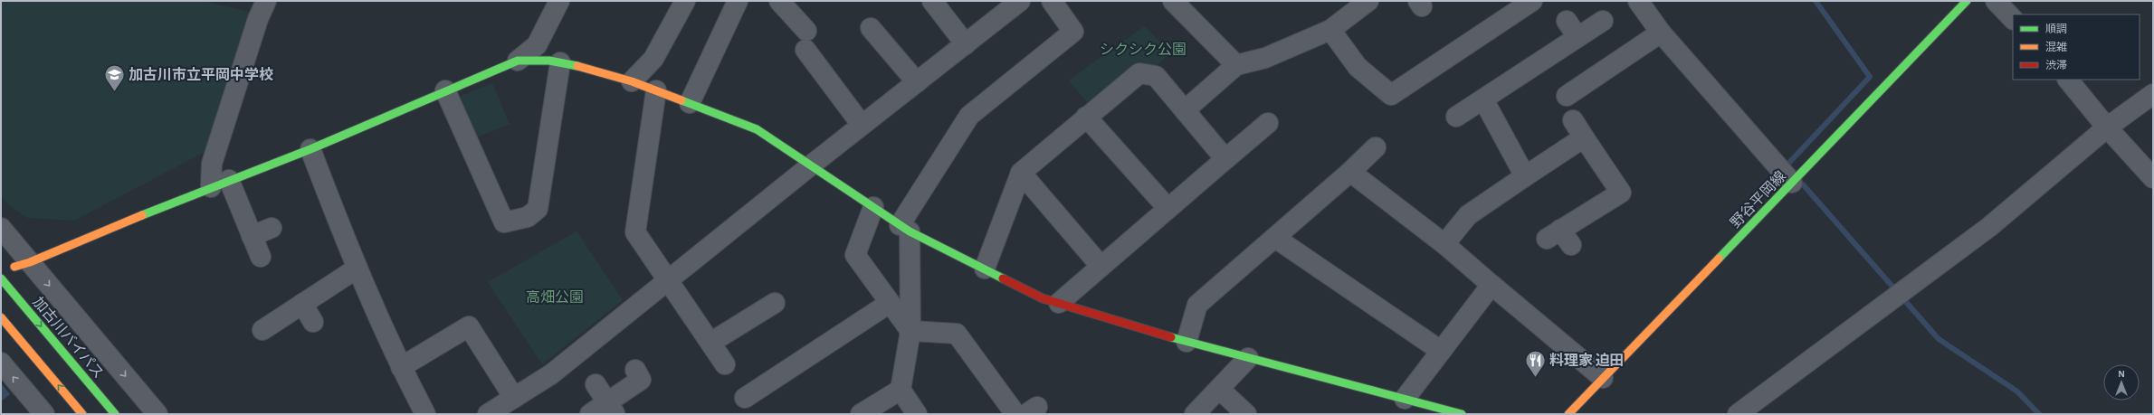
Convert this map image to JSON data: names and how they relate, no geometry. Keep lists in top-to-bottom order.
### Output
{
  "streets": {
    "main road": ["野谷平岡線", "加古川バイパス"]
  },
  "parks": ["シクシク公園", "高畑公園"],
  "places": {
    "school or university": ["加古川市立平岡中学校"],
    "restaurant": ["料理家 迫田"]
  },
  "legend": ["順調", "混雑", "渋滞"],
  "north": "top"
}
